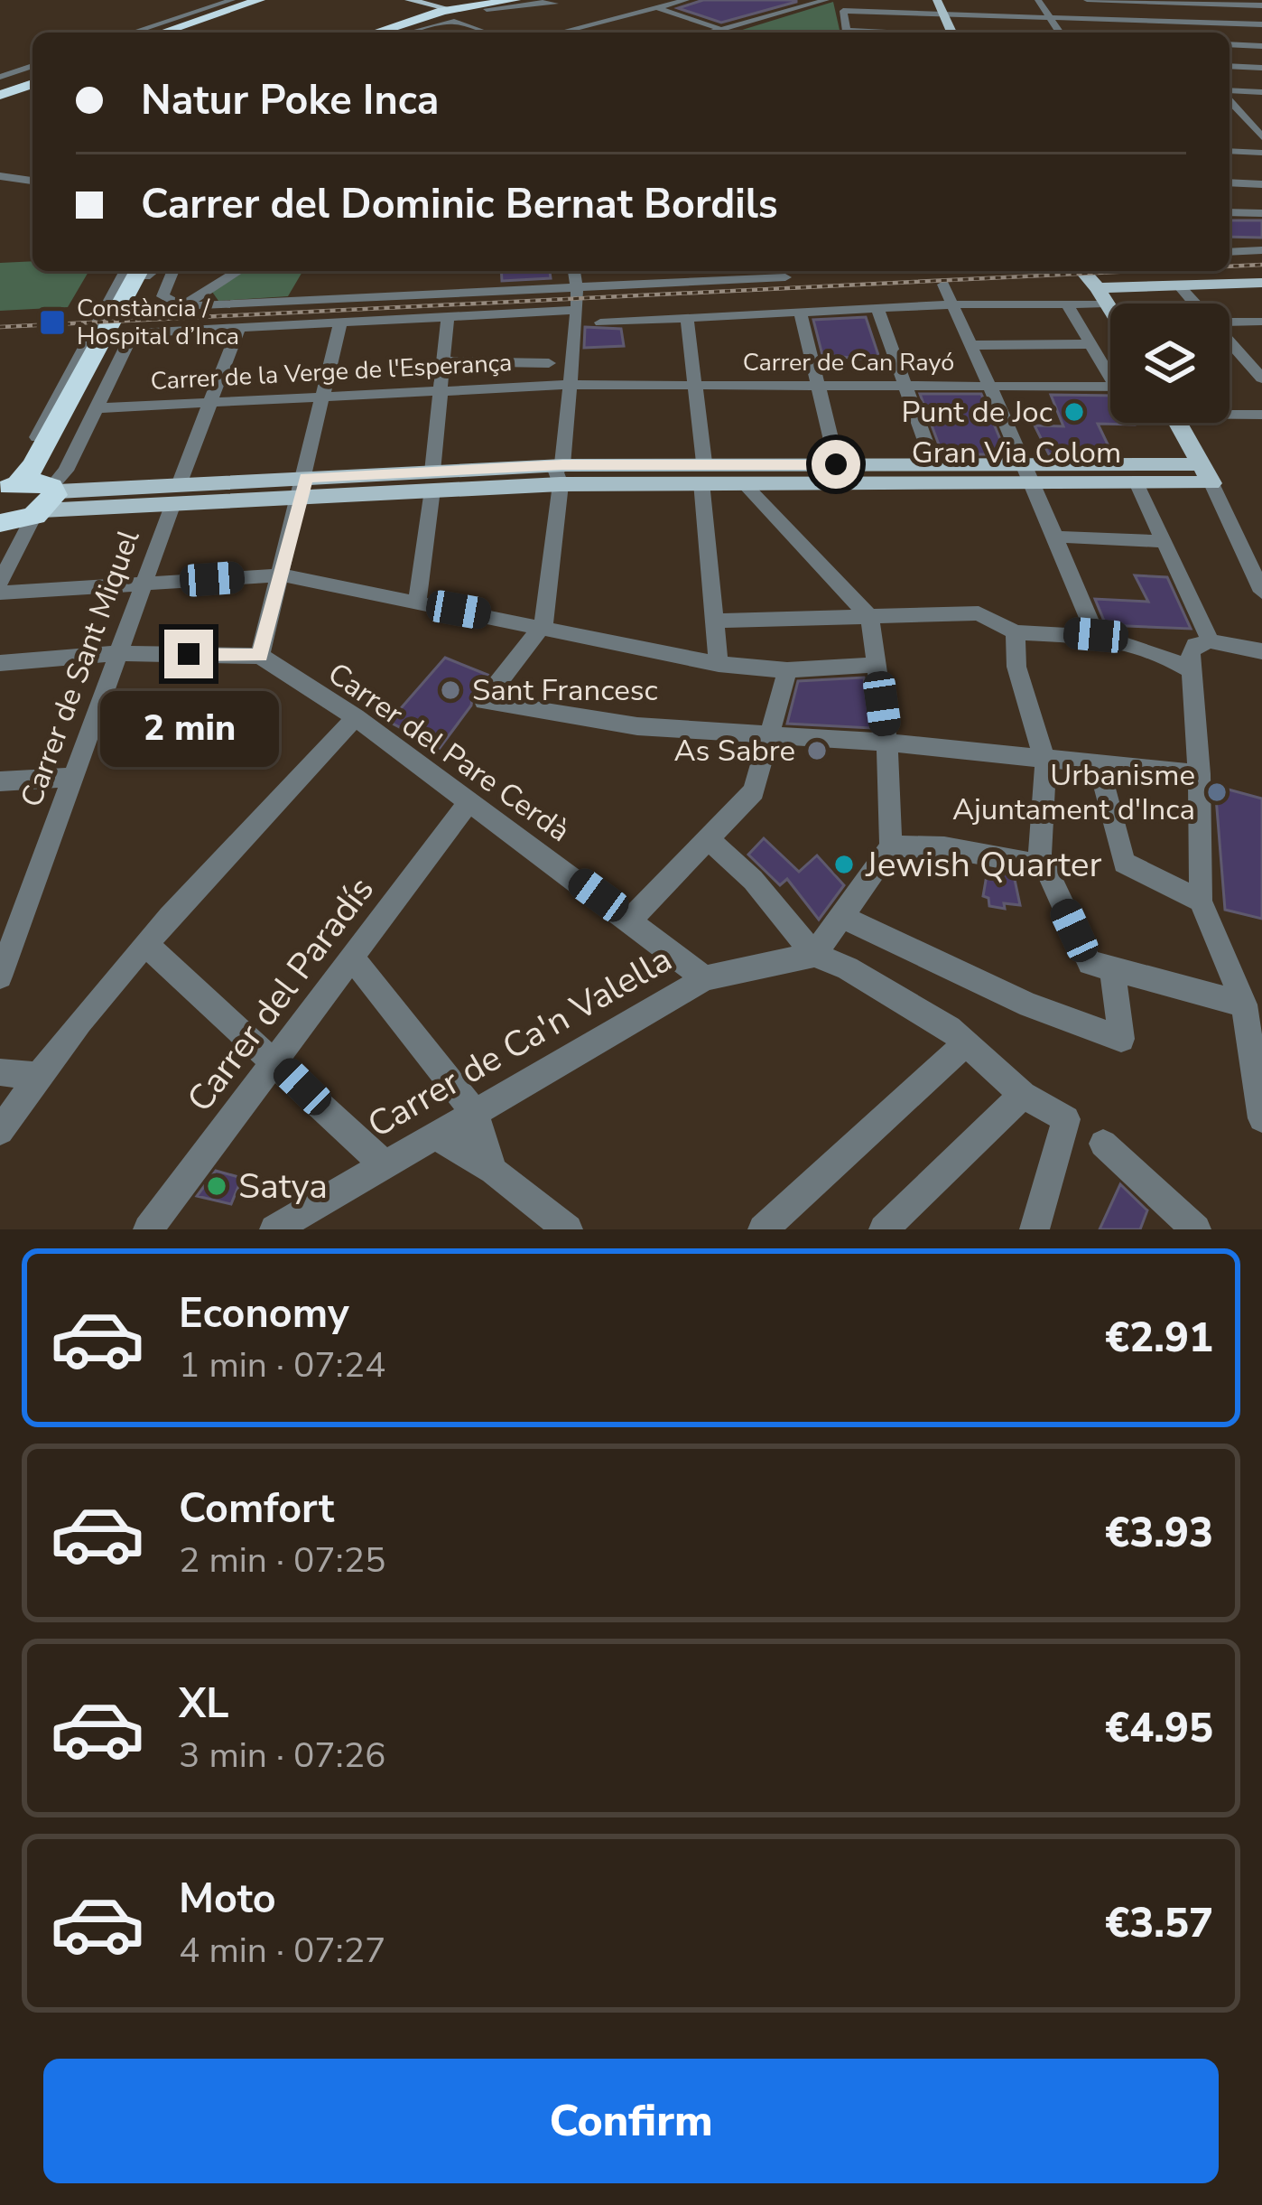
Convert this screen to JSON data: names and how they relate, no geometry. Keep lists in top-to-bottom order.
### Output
{
  "streets": {
    "main road": ["Gran Via Colom"],
    "street": [
      "Carrer de Can Rayó",
      "Carrer de la Verge de l'Esperança",
      "Carrer de Sant Miquel",
      "Carrer del Pare Cerdà",
      "Carrer del Paradís",
      "Carrer de Ca'n Valella"
    ]
  },
  "crossings": [
    ["Carrer de Can Rayó", "Carrer de la Verge de l'Esperança"],
    ["Carrer de la Verge de l'Esperança", "Carrer de Sant Miquel"],
    ["Gran Via Colom", "Carrer de Sant Miquel"],
    ["Carrer del Pare Cerdà", "Carrer del Paradís"],
    ["Carrer del Pare Cerdà", "Carrer de Ca'n Valella"]
  ],
  "places": {
    "transit": ["Constància / Hospital d’Inca"],
    "other": [
      "Punt de Joc",
      "Sant Francesc",
      "As Sabre",
      "Urbanisme Ajuntament d'Inca",
      "Jewish Quarter",
      "Satya"
    ]
  },
  "page": {
    "banner": ["Natur Poke Inca", "Carrer del Dominic Bernat Bordils"],
    "bubble": "2 min",
    "list": [
      {
        "name": "Economy",
        "note": "1 min · 07:24",
        "value": "€2.91"
      },
      {
        "name": "Comfort",
        "note": "2 min · 07:25",
        "value": "€3.93"
      },
      {
        "name": "XL",
        "note": "3 min · 07:26",
        "value": "€4.95"
      },
      {
        "name": "Moto",
        "note": "4 min · 07:27",
        "value": "€3.57"
      }
    ],
    "buttons": "Confirm"
  }
}
